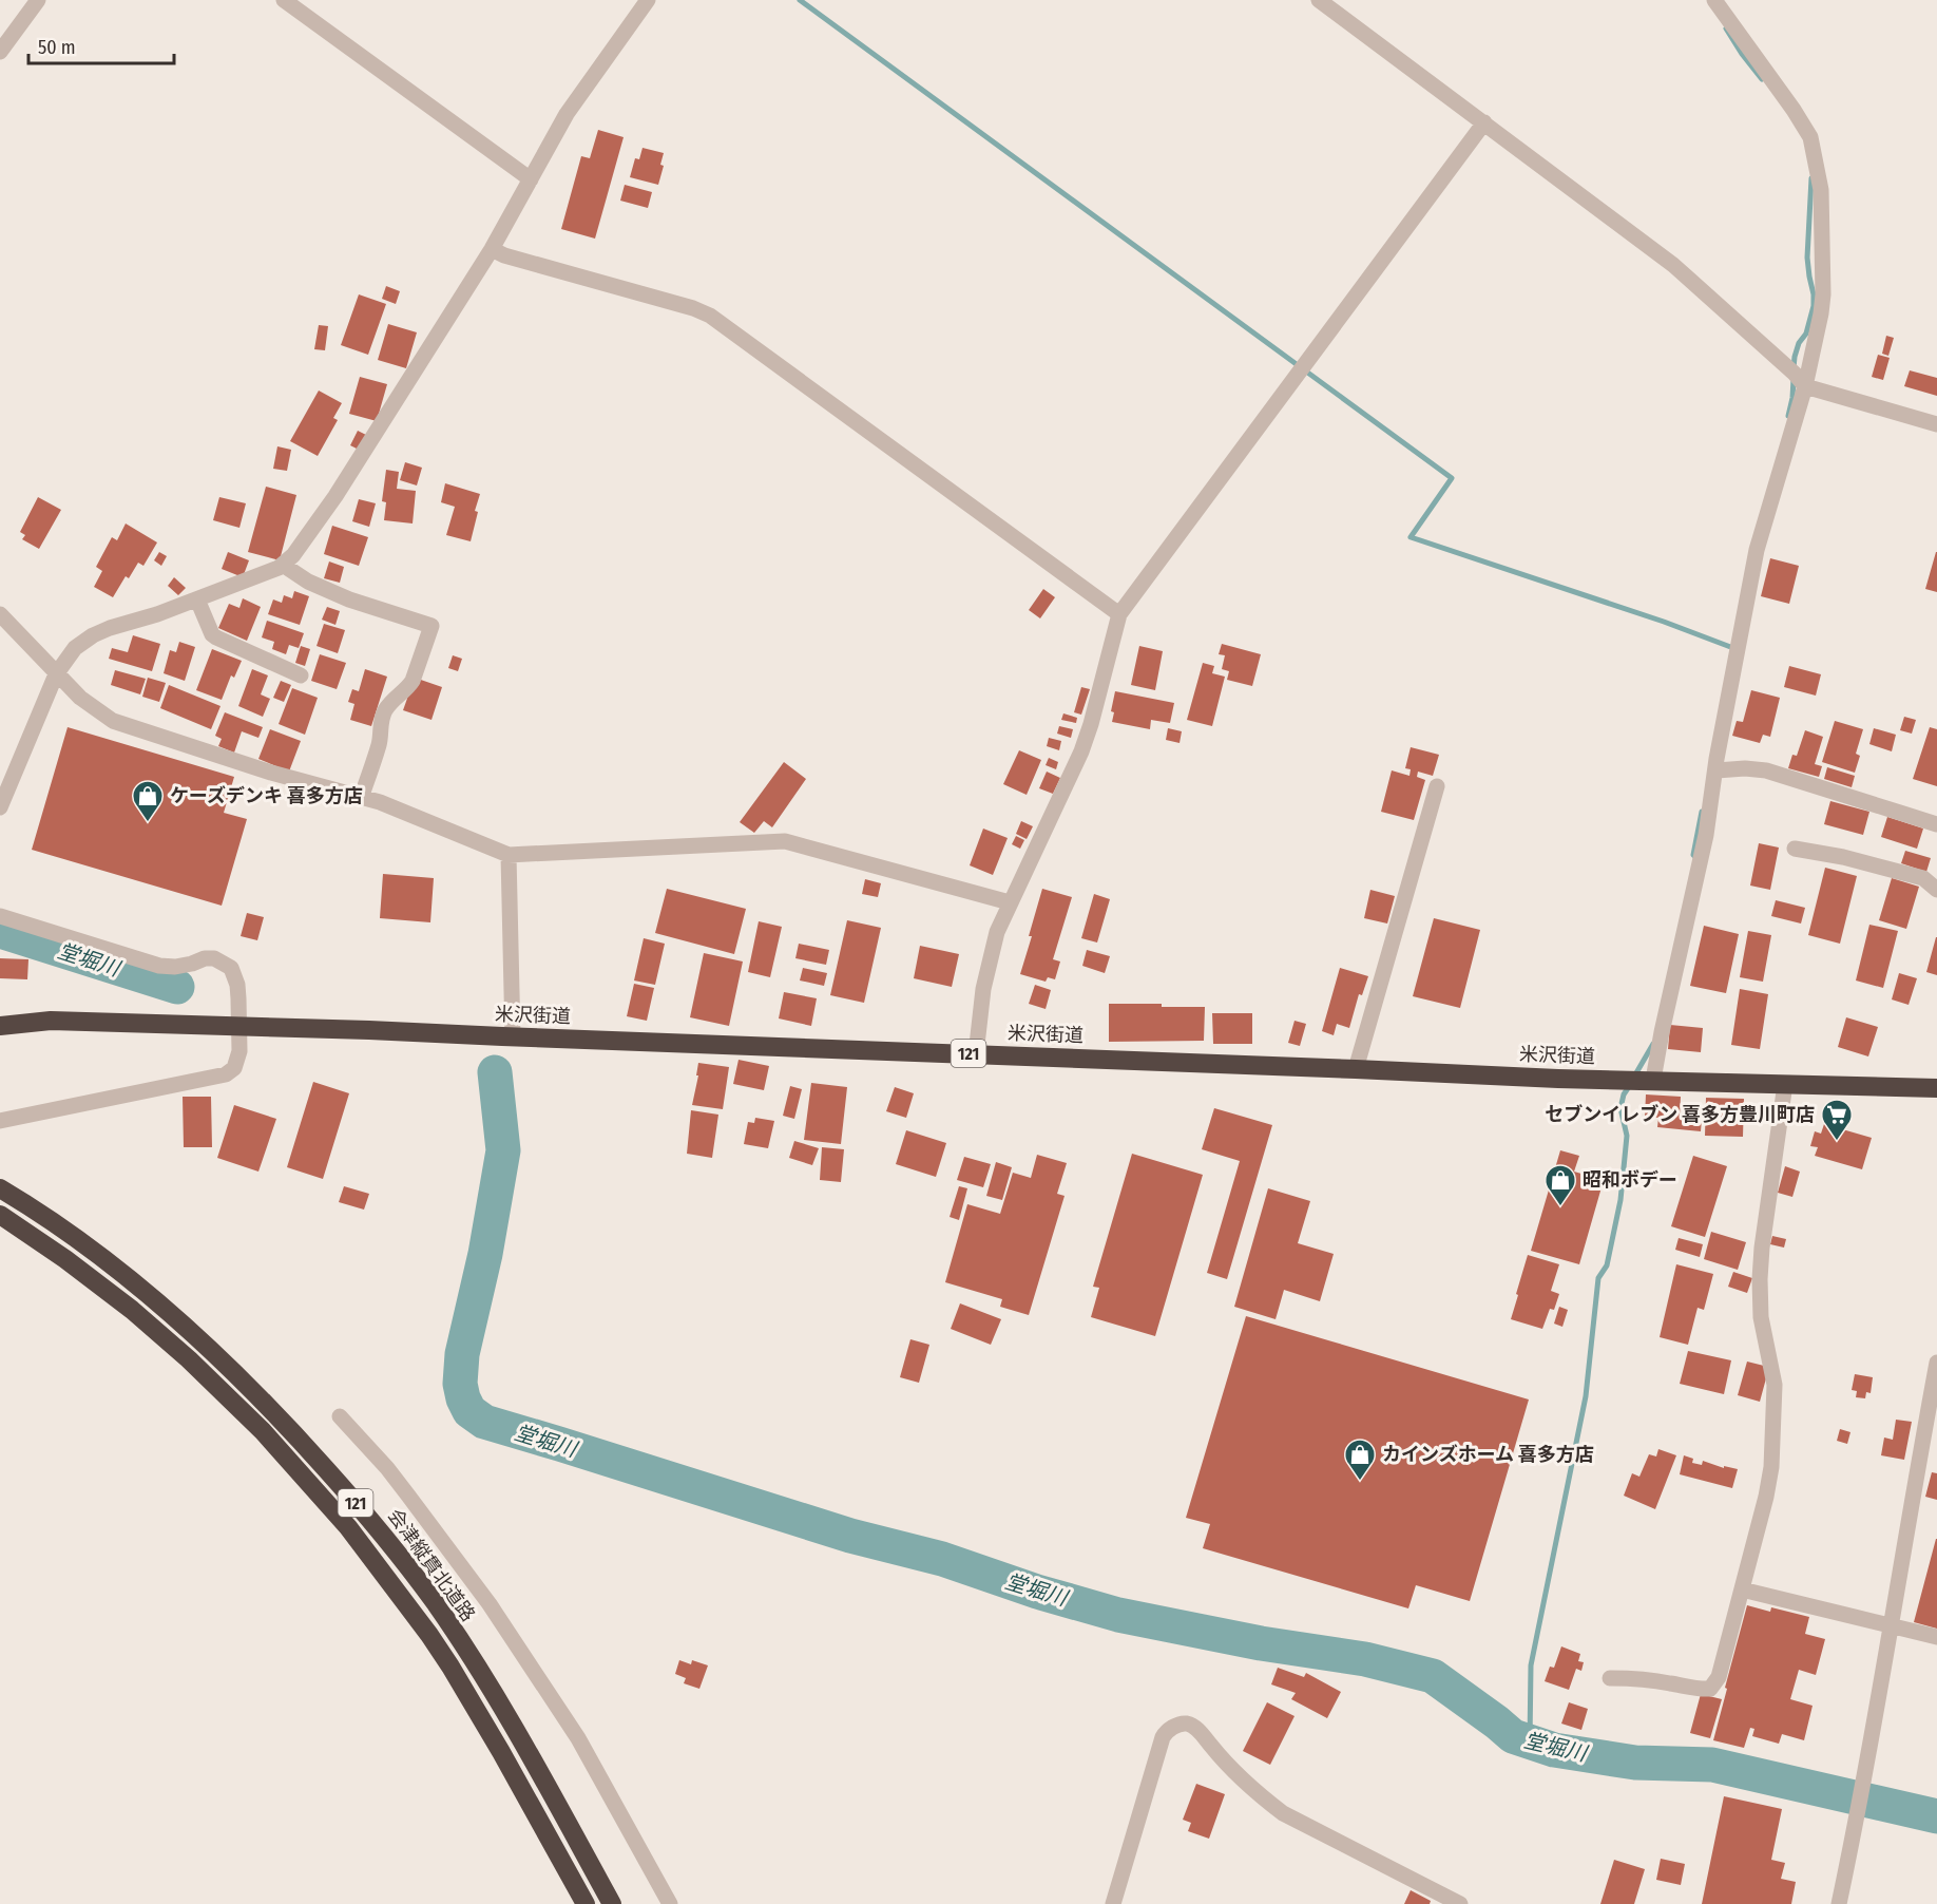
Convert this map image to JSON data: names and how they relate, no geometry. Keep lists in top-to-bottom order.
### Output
{
  "streets": {
    "highway": ["米沢街道", "121", "会津縦貫北道路"]
  },
  "water": ["堂堀川"],
  "places": {
    "shop": ["ケーズデンキ 喜多方店", "昭和ボデー", "カインズホーム 喜多方店"],
    "supermarket": ["セブンイレブン 喜多方豊川町店"]
  },
  "scale_bar": "50 m"
}
